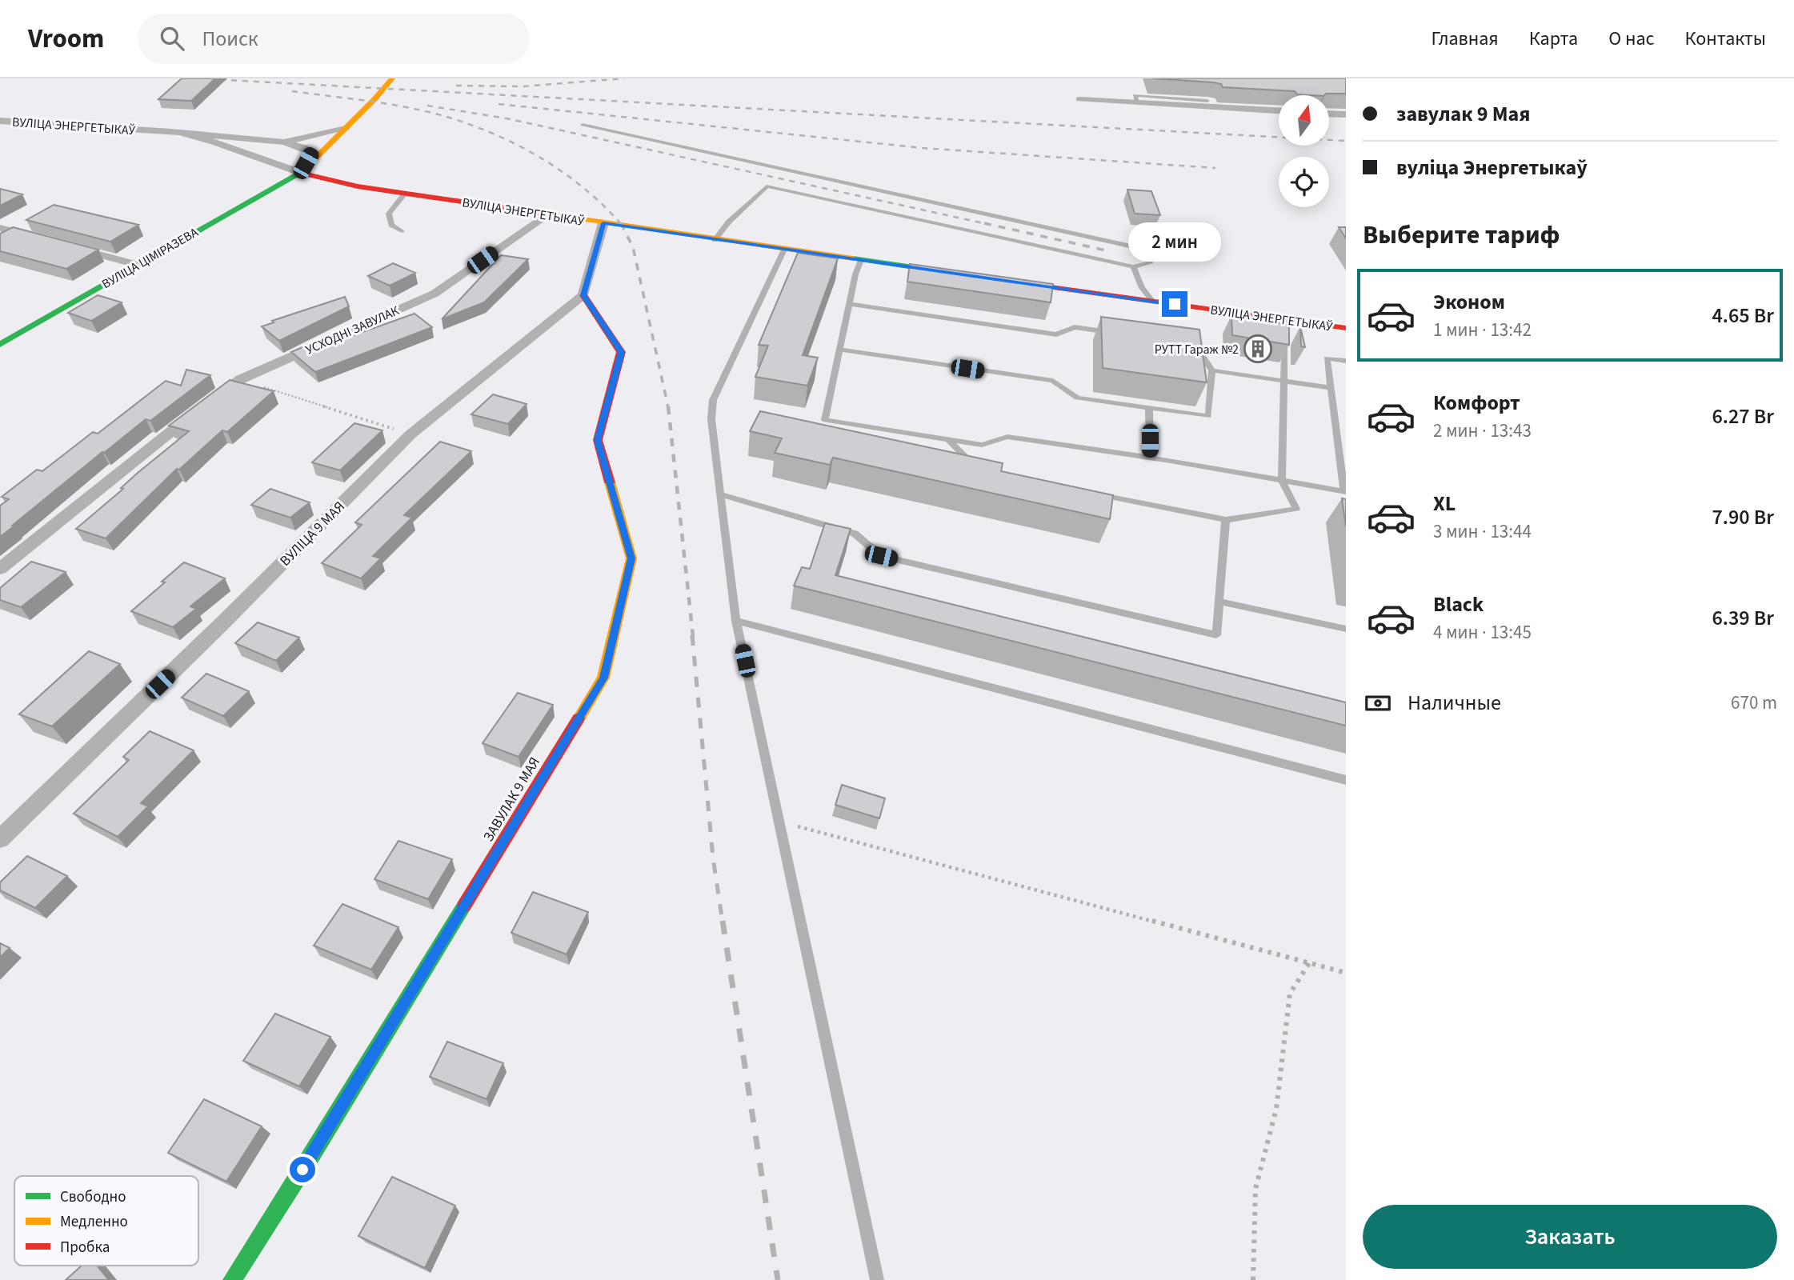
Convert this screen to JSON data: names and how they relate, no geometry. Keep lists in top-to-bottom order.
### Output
{
  "streets": {
    "main road": ["ВУЛІЦА ЭНЕРГЕТЫКАЎ", "ВУЛІЦА ЦІМІРАЗЕВА", "ЗАВУЛАК 9 МАЯ"],
    "street": ["УСХОДНІ ЗАВУЛАК", "ВУЛІЦА 9 МАЯ"]
  },
  "crossings": [
    ["ВУЛІЦА ЭНЕРГЕТЫКАЎ", "ВУЛІЦА ЦІМІРАЗЕВА"],
    ["ВУЛІЦА ЭНЕРГЕТЫКАЎ", "УСХОДНІ ЗАВУЛАК"],
    ["ВУЛІЦА 9 МАЯ", "ЗАВУЛАК 9 МАЯ"]
  ],
  "places": {
    "building": ["РУТТ Гараж №2"]
  },
  "legend": ["Свободно", "Медленно", "Пробка"],
  "north": "top",
  "page": {
    "header": "Vroom",
    "search": "Поиск",
    "nav": [
      "Главная",
      "Карта",
      "О нас",
      "Контакты"
    ],
    "banner": ["завулак 9 Мая", "вуліца Энергетыкаў"],
    "heading": "Выберите тариф",
    "bubble": "2 мин",
    "list": [
      {
        "name": "Эконом",
        "note": "1 мин · 13:42",
        "value": "4.65 Br"
      },
      {
        "name": "Комфорт",
        "note": "2 мин · 13:43",
        "value": "6.27 Br"
      },
      {
        "name": "XL",
        "note": "3 мин · 13:44",
        "value": "7.90 Br"
      },
      {
        "name": "Black",
        "note": "4 мин · 13:45",
        "value": "6.39 Br"
      }
    ],
    "pay": ["Наличные", "670 m"],
    "buttons": "Заказать"
  }
}
